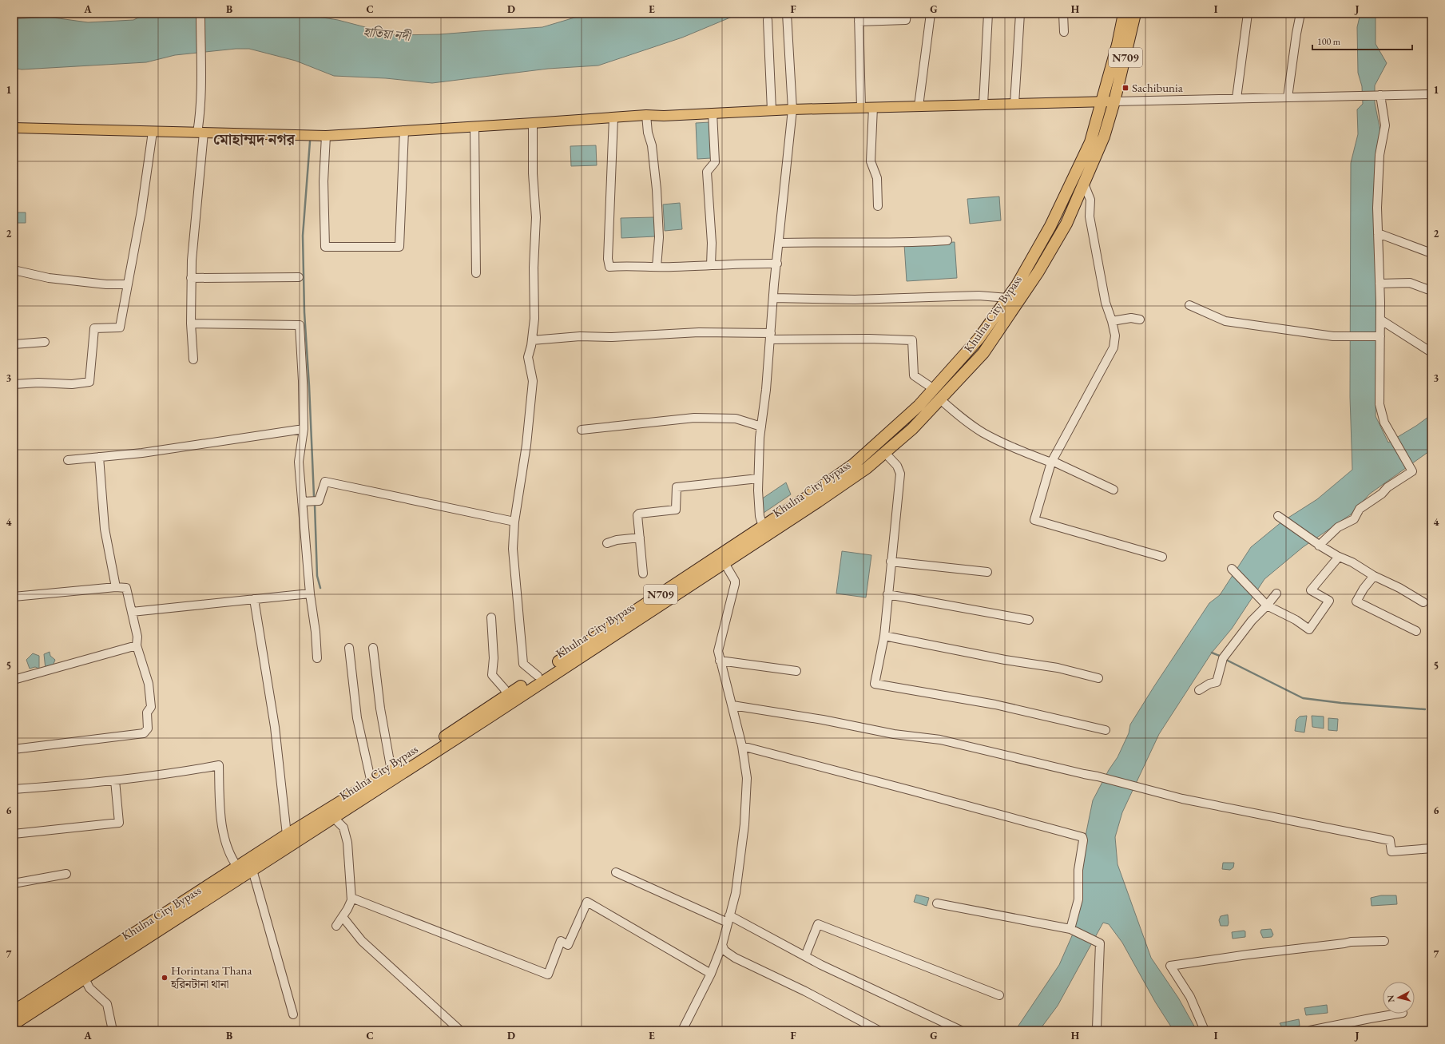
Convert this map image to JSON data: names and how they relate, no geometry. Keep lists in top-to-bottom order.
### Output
{
  "streets": {
    "highway": ["N709", "Khulna City Bypass"]
  },
  "districts": ["মোহাম্মদ নগর"],
  "water": ["হাতিয়া নদী"],
  "places": {
    "transit": ["Sachibunia"],
    "other": ["Horintana Thana হরিনটানা থানা"]
  },
  "scale_bar": "100 m",
  "north": "left",
  "grid": {
    "columns": [
      "A",
      "B",
      "C",
      "D",
      "E",
      "F",
      "G",
      "H",
      "I",
      "J"
    ],
    "rows": [
      "1",
      "2",
      "3",
      "4",
      "5",
      "6",
      "7"
    ]
  }
}
